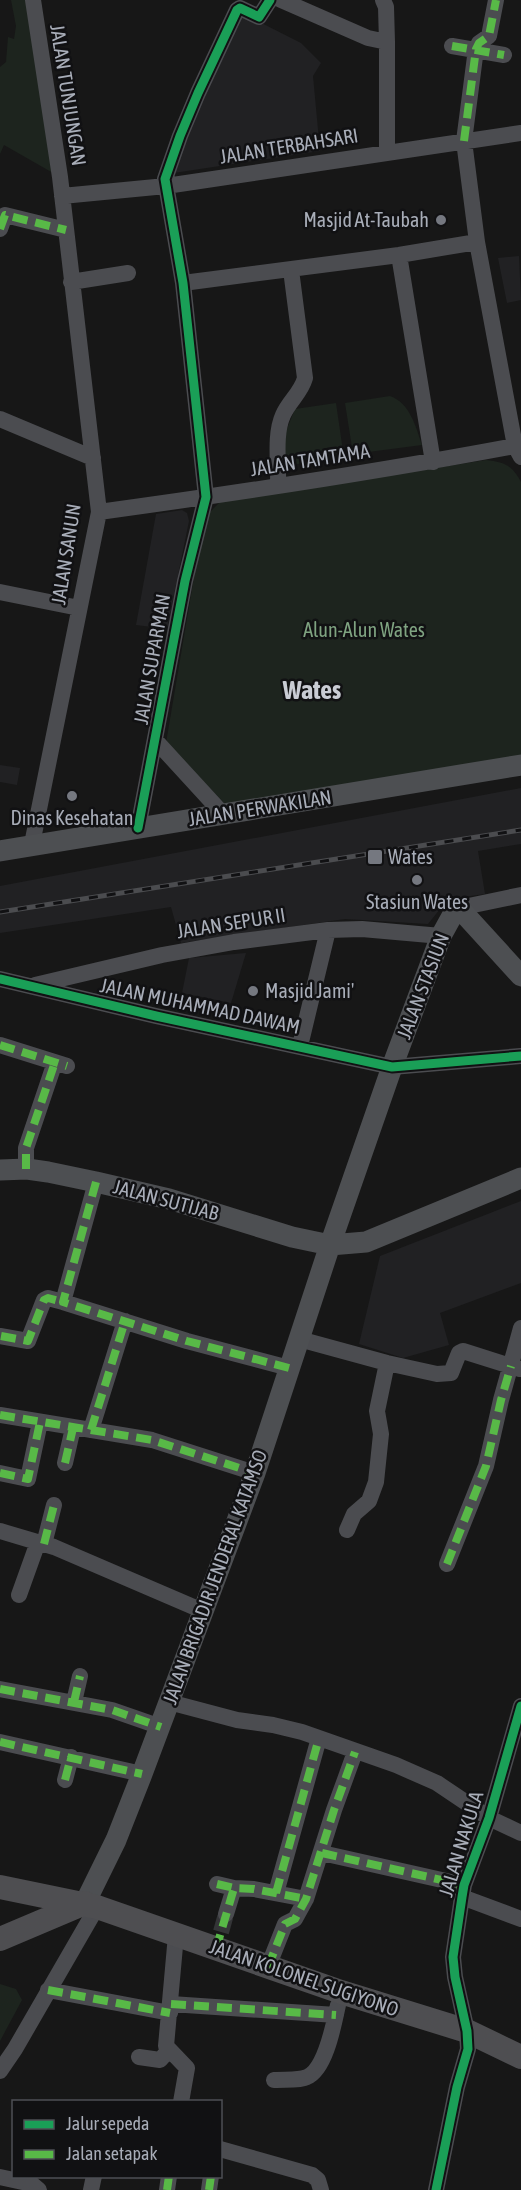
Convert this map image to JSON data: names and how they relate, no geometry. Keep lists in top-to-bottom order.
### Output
{
  "streets": {
    "highway": ["JALAN KOLONEL SUGIYONO"],
    "main road": [
      "JALAN PERWAKILAN",
      "JALAN STASIUN",
      "JALAN SUTIJAB",
      "JALAN BRIGADIR JENDERAL KATAMSO"
    ],
    "street": [
      "JALAN TUNJUNGAN",
      "JALAN TERBAHSARI",
      "JALAN TAMTAMA",
      "JALAN SANUN",
      "JALAN SUPARMAN",
      "JALAN SEPUR II",
      "JALAN MUHAMMAD DAWAM",
      "JALAN NAKULA"
    ]
  },
  "crossings": [
    ["JALAN TUNJUNGAN", "JALAN TERBAHSARI"],
    ["JALAN TUNJUNGAN", "JALAN SANUN"],
    ["JALAN TERBAHSARI", "JALAN SANUN"],
    ["JALAN TAMTAMA", "JALAN SANUN"],
    ["JALAN TAMTAMA", "JALAN SUPARMAN"],
    ["JALAN SANUN", "JALAN PERWAKILAN"],
    ["JALAN SUPARMAN", "JALAN PERWAKILAN"],
    ["JALAN SEPUR II", "JALAN STASIUN"],
    ["JALAN SEPUR II", "JALAN MUHAMMAD DAWAM"],
    ["JALAN STASIUN", "JALAN MUHAMMAD DAWAM"],
    ["JALAN STASIUN", "JALAN SUTIJAB"],
    ["JALAN STASIUN", "JALAN BRIGADIR JENDERAL KATAMSO"],
    ["JALAN SUTIJAB", "JALAN BRIGADIR JENDERAL KATAMSO"],
    ["JALAN BRIGADIR JENDERAL KATAMSO", "JALAN KOLONEL SUGIYONO"],
    ["JALAN NAKULA", "JALAN KOLONEL SUGIYONO"]
  ],
  "districts": ["Wates"],
  "parks": ["Alun-Alun Wates"],
  "places": {
    "other": [
      "Masjid At-Taubah",
      "Dinas Kesehatan",
      "Stasiun Wates",
      "Masjid Jami'"
    ],
    "transit": ["Wates"]
  },
  "legend": ["Jalur sepeda", "Jalan setapak"]
}
